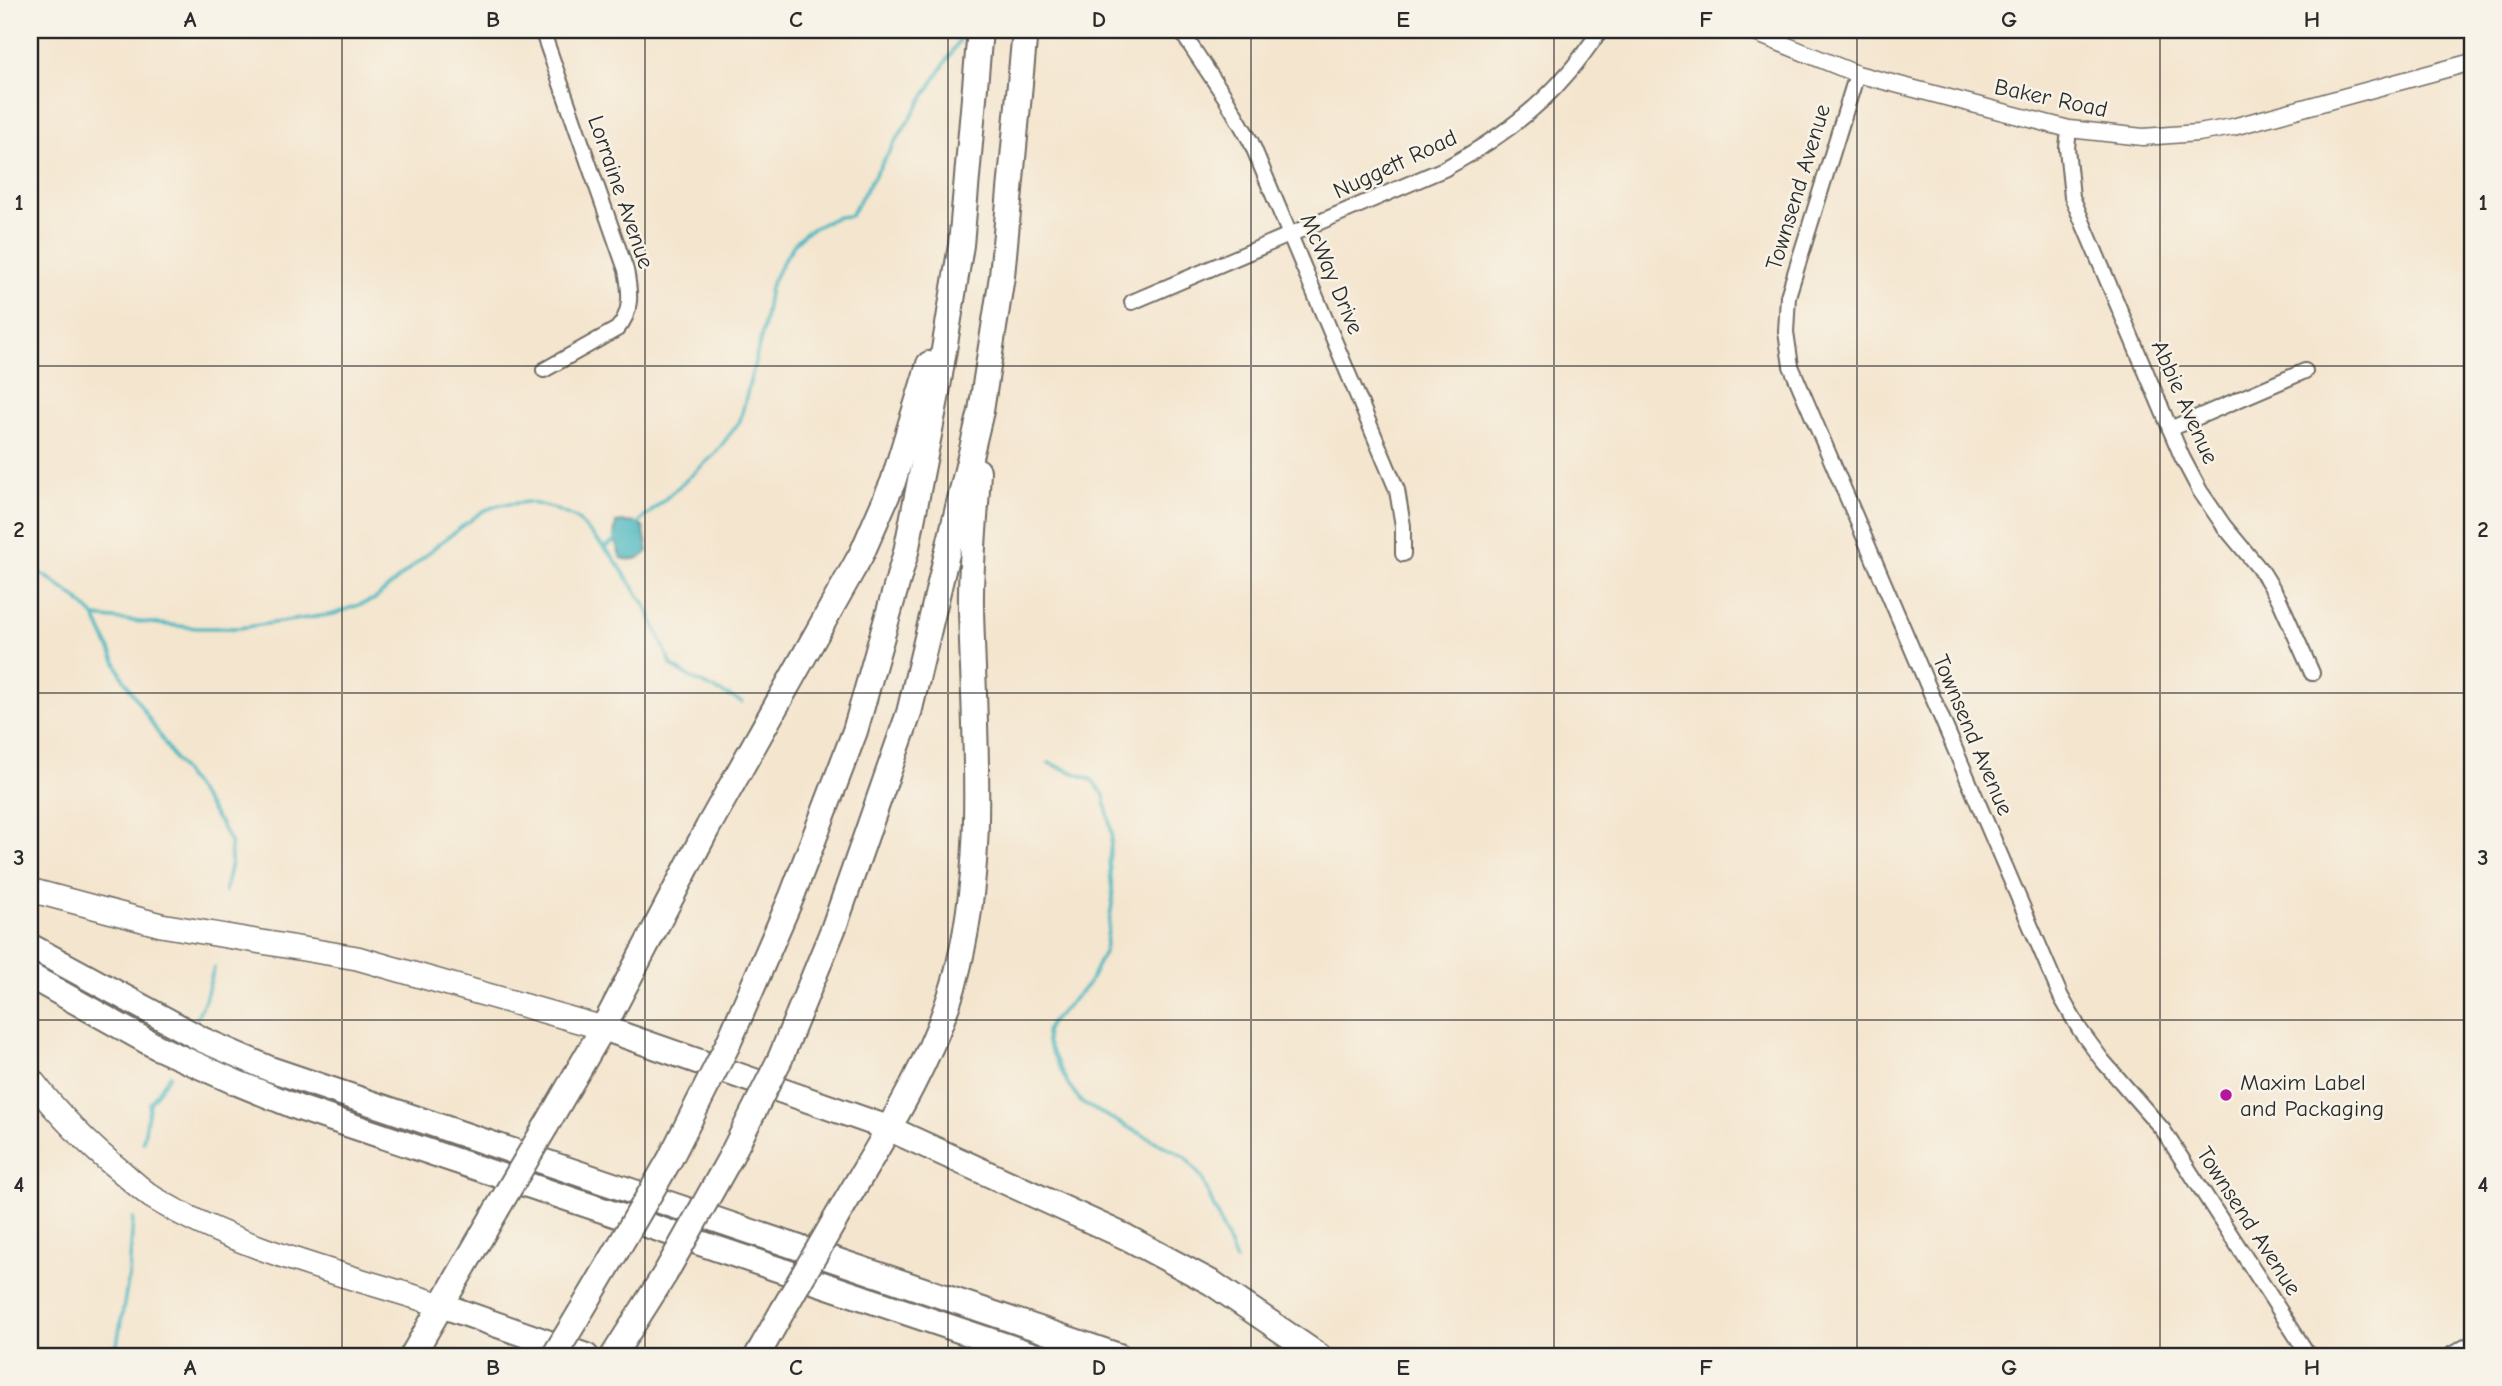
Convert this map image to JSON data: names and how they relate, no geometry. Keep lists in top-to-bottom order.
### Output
{
  "streets": {
    "street": [
      "Baker Road",
      "Nuggett Road",
      "Townsend Avenue",
      "Lorraine Avenue",
      "McWay Drive",
      "Abbie Avenue"
    ]
  },
  "crossings": [
    ["Baker Road", "Townsend Avenue"],
    ["Baker Road", "Abbie Avenue"],
    ["Nuggett Road", "McWay Drive"]
  ],
  "places": ["Maxim Label and Packaging"],
  "grid": {
    "columns": [
      "A",
      "B",
      "C",
      "D",
      "E",
      "F",
      "G",
      "H"
    ],
    "rows": [
      "1",
      "2",
      "3",
      "4"
    ]
  }
}
